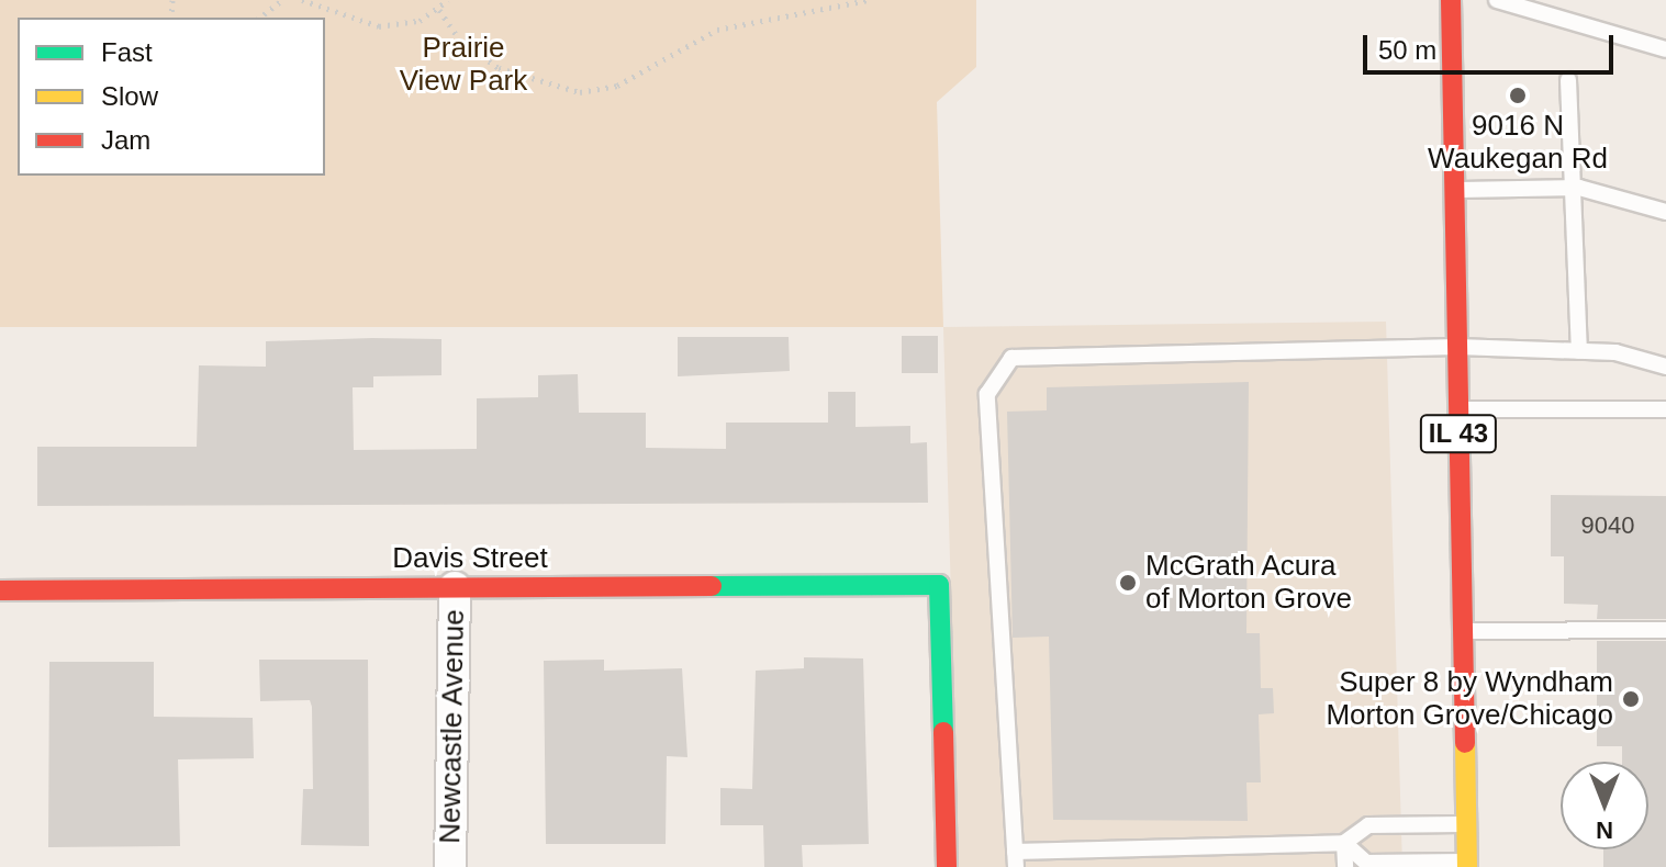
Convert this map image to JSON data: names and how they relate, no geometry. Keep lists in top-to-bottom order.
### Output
{
  "streets": {
    "street": ["IL 43", "Davis Street", "Newcastle Avenue"]
  },
  "crossings": [
    ["Davis Street", "Newcastle Avenue"]
  ],
  "parks": ["Prairie View Park"],
  "places": ["9016 N Waukegan Rd", "McGrath Acura of Morton Grove", "Super 8 by Wyndham Morton Grove/Chicago"],
  "house_numbers": ["9040"],
  "legend": ["Fast", "Slow", "Jam"],
  "scale_bar": "50 m",
  "north": "bottom"
}
